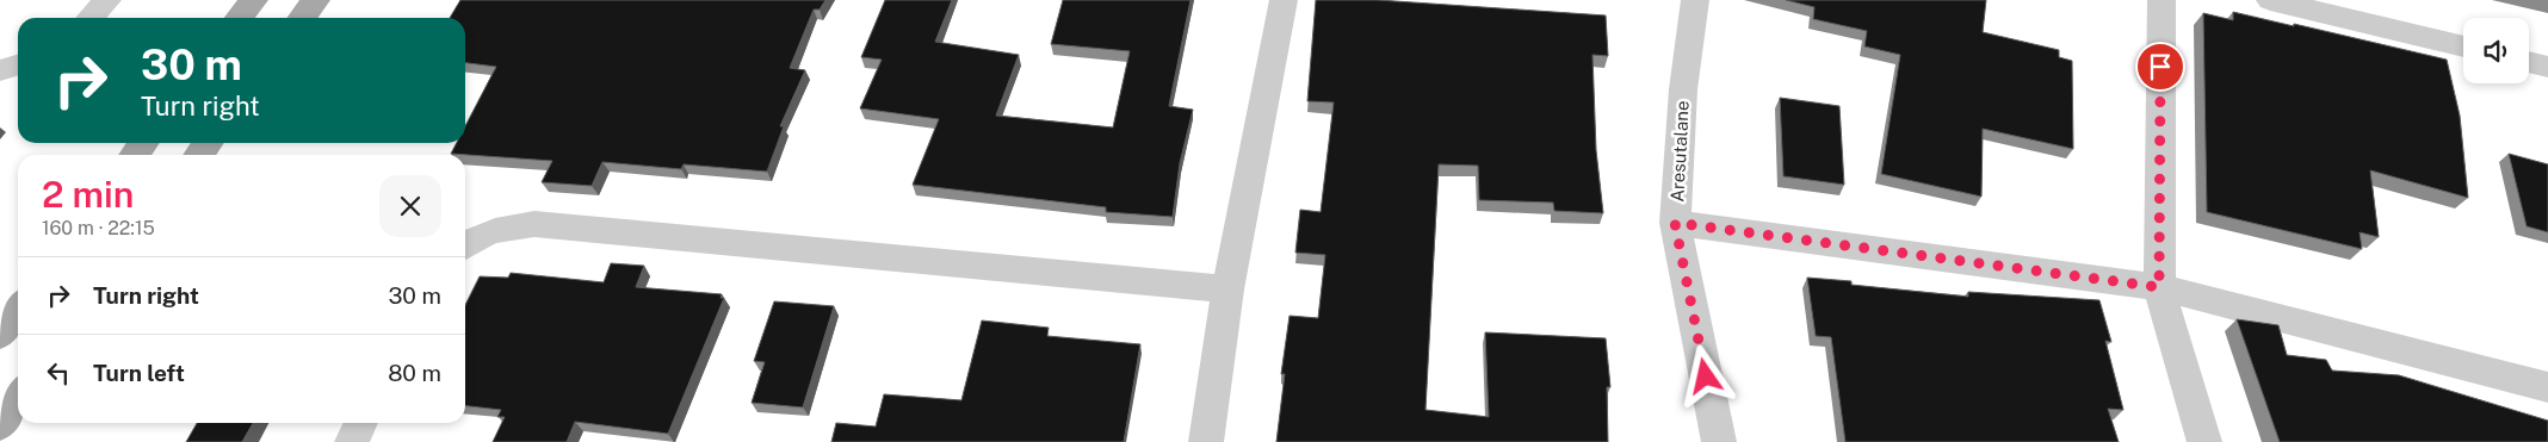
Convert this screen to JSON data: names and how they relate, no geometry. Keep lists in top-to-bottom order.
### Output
{
  "streets": {
    "street": ["Aresutalane"]
  },
  "page": {
    "turn": ["30 m", "Turn right"],
    "heading": ["2 min", "160 m · 22:15"],
    "list": [
      {
        "name": "Turn right",
        "value": "30 m"
      },
      {
        "name": "Turn left",
        "value": "80 m"
      }
    ]
  }
}
